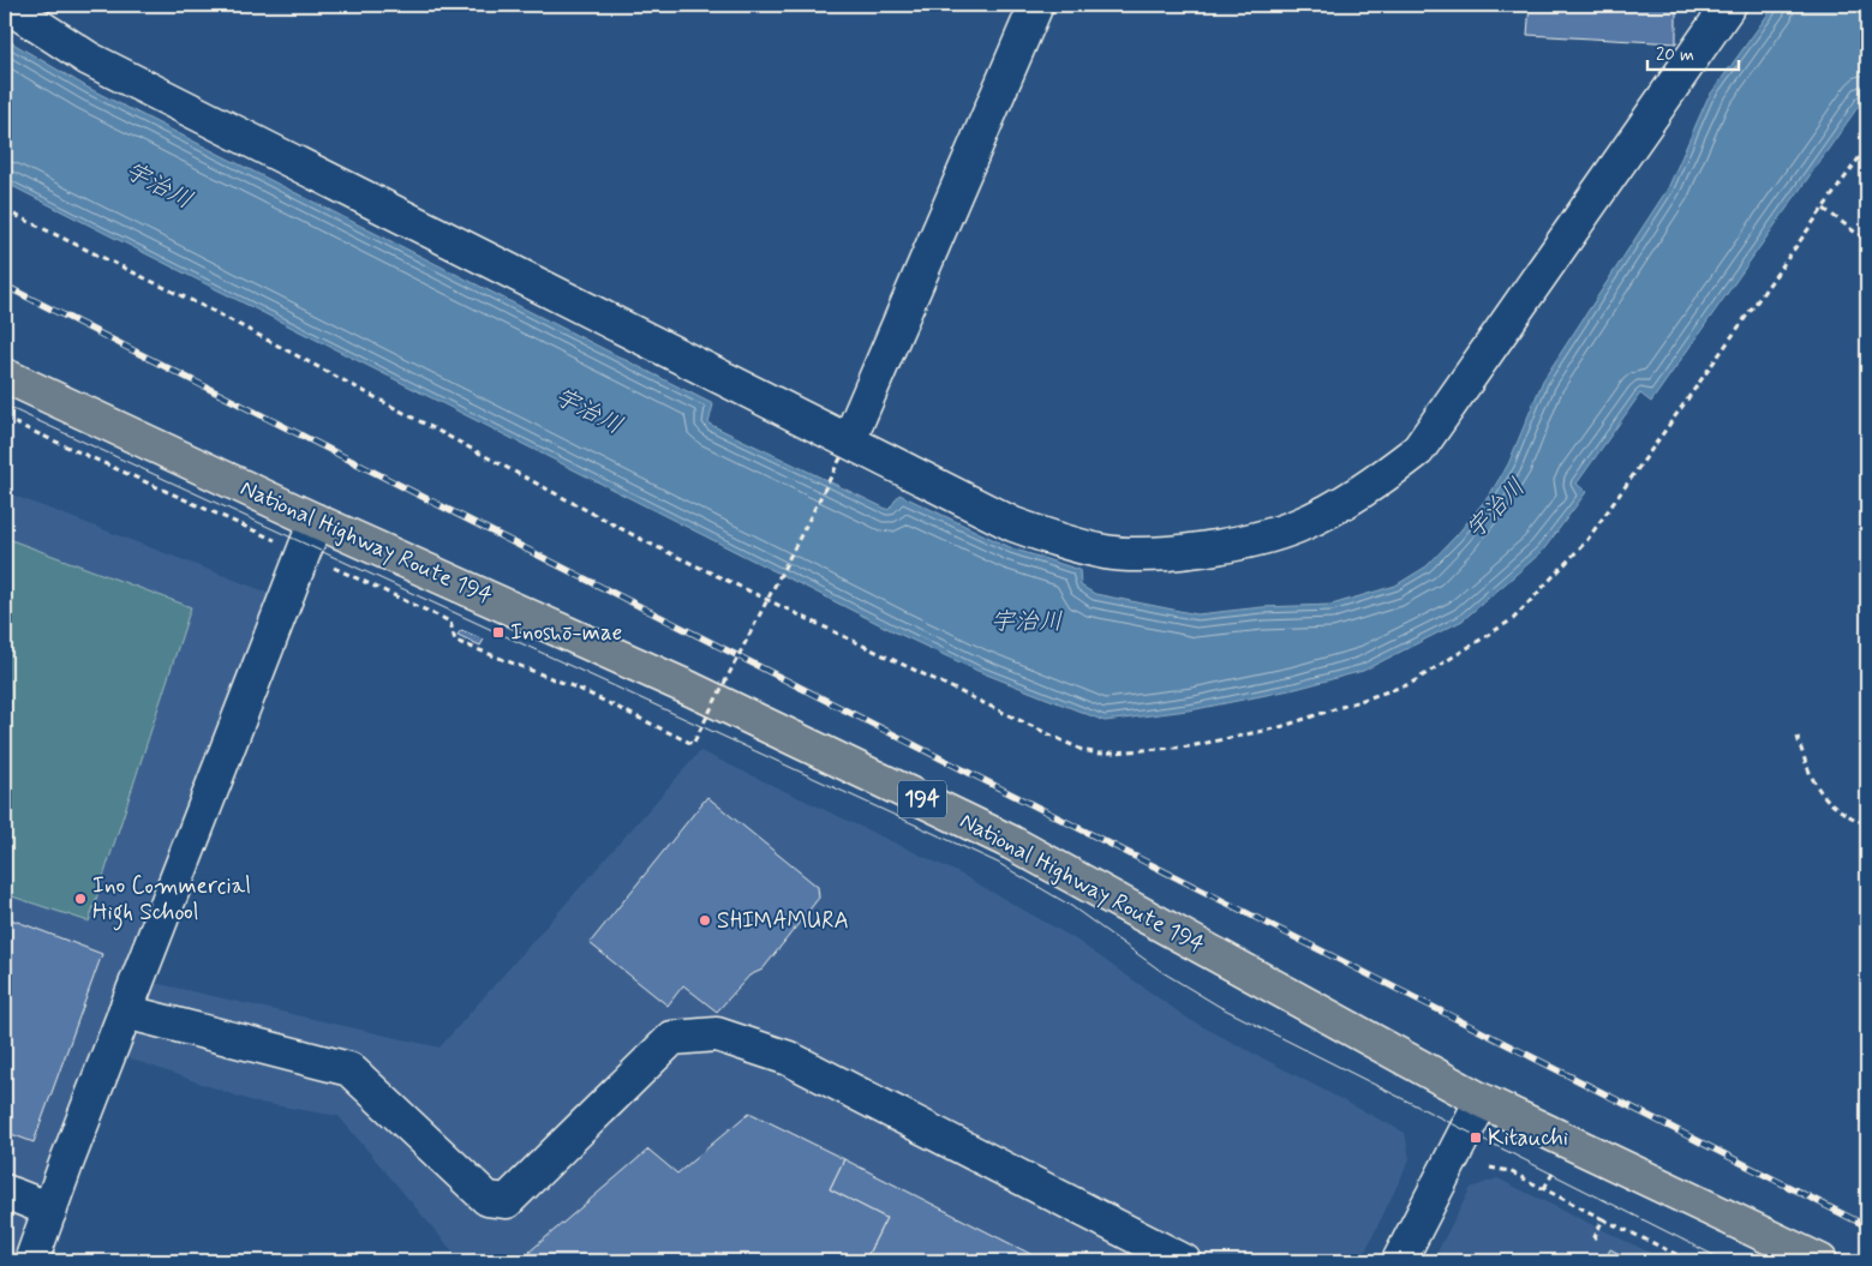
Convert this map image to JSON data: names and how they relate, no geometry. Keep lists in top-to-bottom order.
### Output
{
  "streets": {
    "highway": ["National Highway Route 194", "194"]
  },
  "water": ["宇治川"],
  "places": {
    "transit": ["Inoshō-mae", "Kitauchi"],
    "other": ["Ino Commercial High School", "SHIMAMURA"]
  },
  "scale_bar": "20 m"
}
